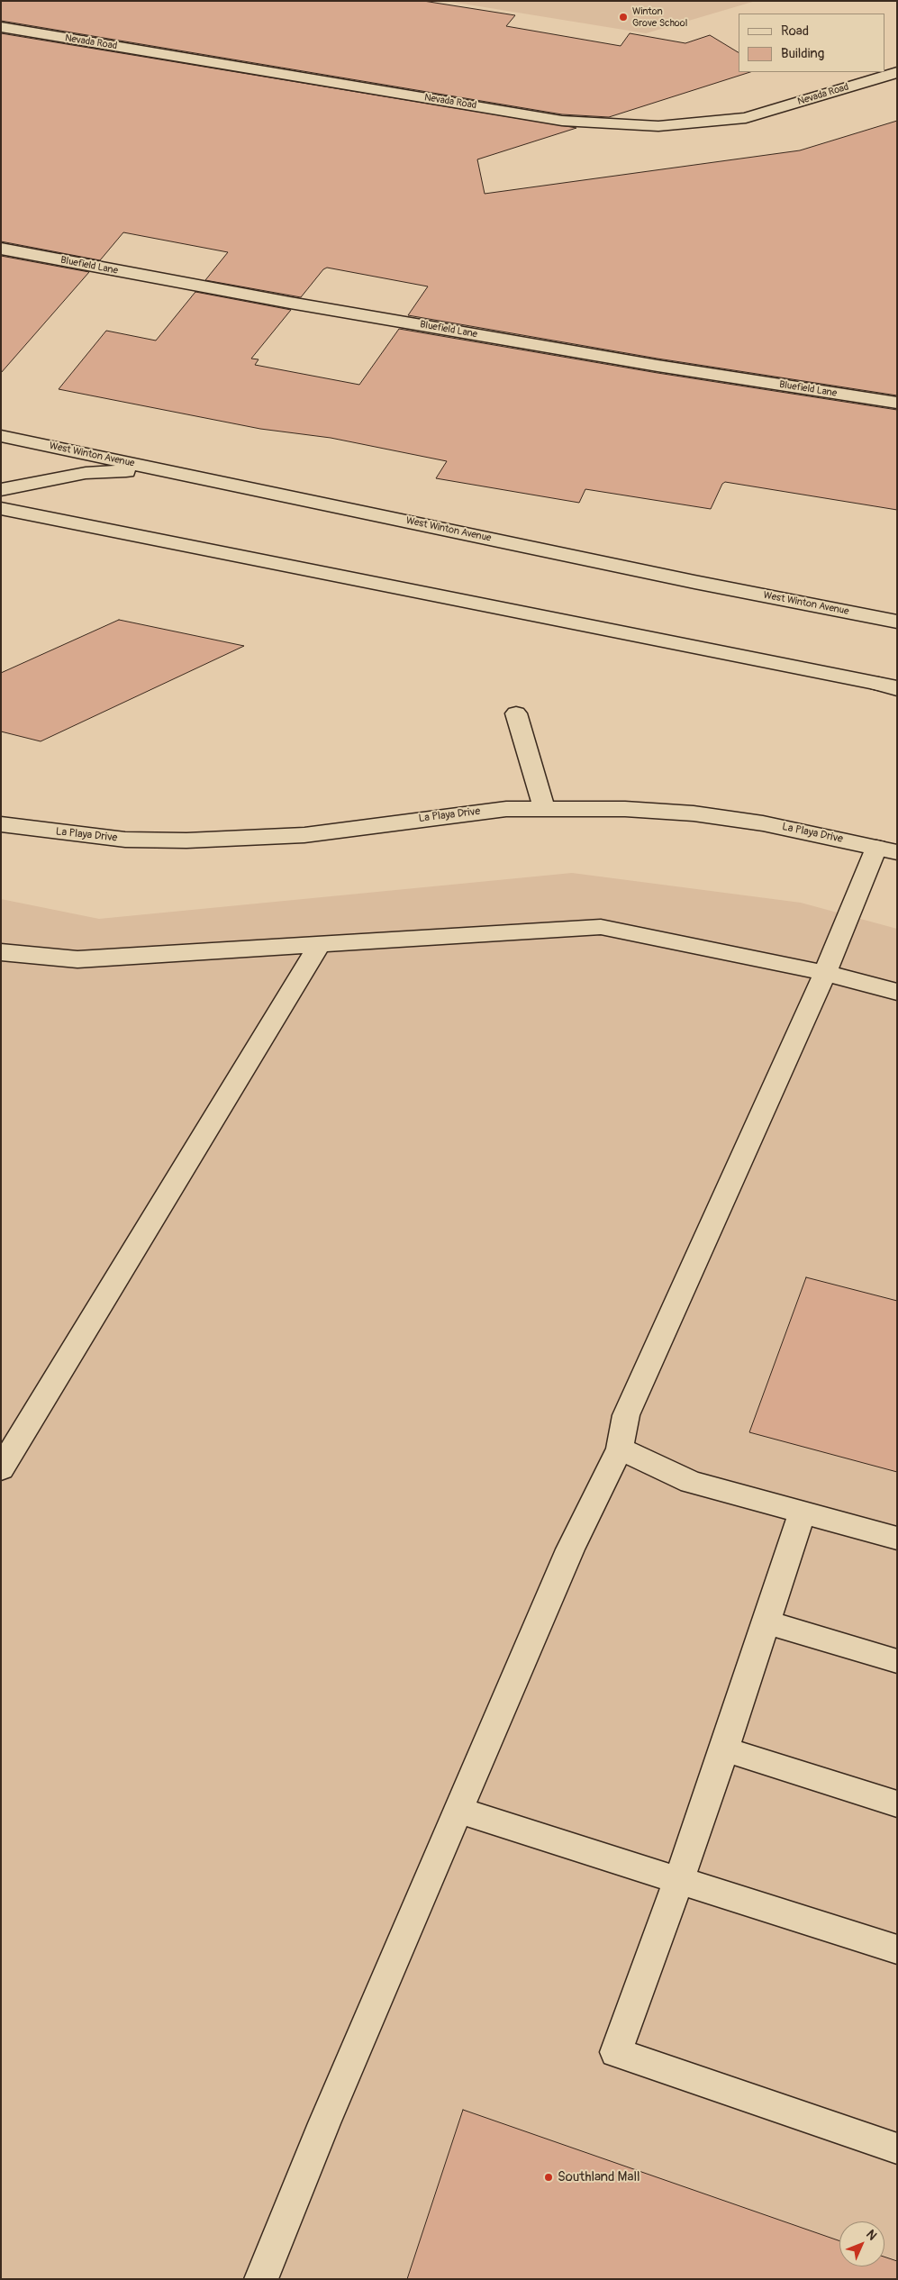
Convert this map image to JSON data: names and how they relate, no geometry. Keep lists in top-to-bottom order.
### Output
{
  "streets": {
    "main road": [
      "Nevada Road",
      "Bluefield Lane",
      "West Winton Avenue",
      "La Playa Drive"
    ]
  },
  "places": ["Winton Grove School", "Southland Mall"],
  "legend": ["Road", "Building"],
  "north": "top right"
}
